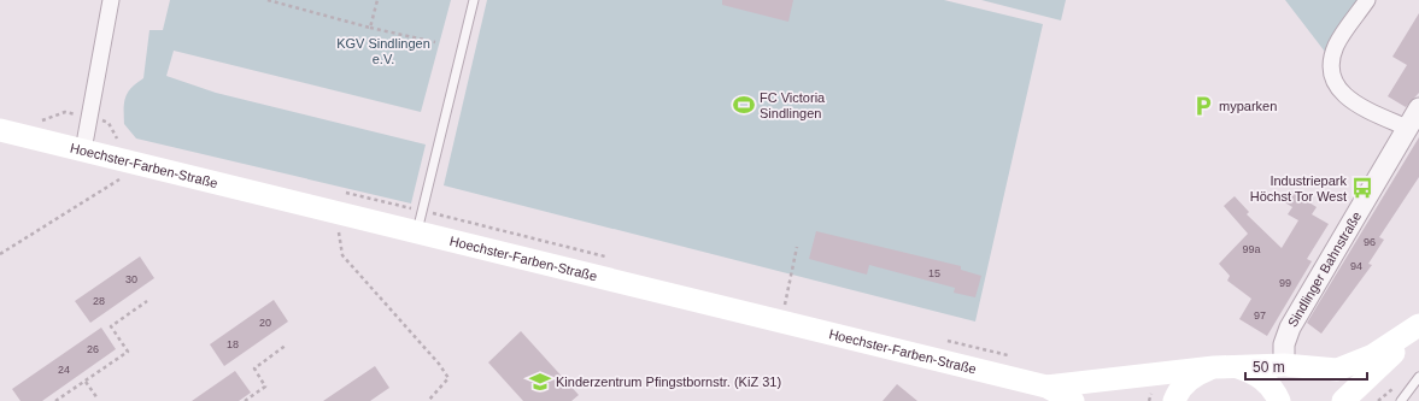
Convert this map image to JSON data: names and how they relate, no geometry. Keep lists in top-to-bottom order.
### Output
{
  "streets": {
    "main road": ["Hoechster-Farben-Straße"],
    "street": ["Sindlinger Bahnstraße"]
  },
  "crossings": [
    ["Hoechster-Farben-Straße", "Sindlinger Bahnstraße"]
  ],
  "parks": ["KGV Sindlingen e.V."],
  "places": {
    "sports": ["FC Victoria Sindlingen"],
    "parking": ["myparken"],
    "bus stop": ["Industriepark Höchst Tor West"],
    "school or university": ["Kinderzentrum Pfingstbornstr. (KiZ 31)"]
  },
  "house_numbers": [
    "96",
    "99a",
    "94",
    "15",
    "30",
    "99",
    "28",
    "97",
    "20",
    "18",
    "26",
    "24"
  ],
  "scale_bar": "50 m"
}
